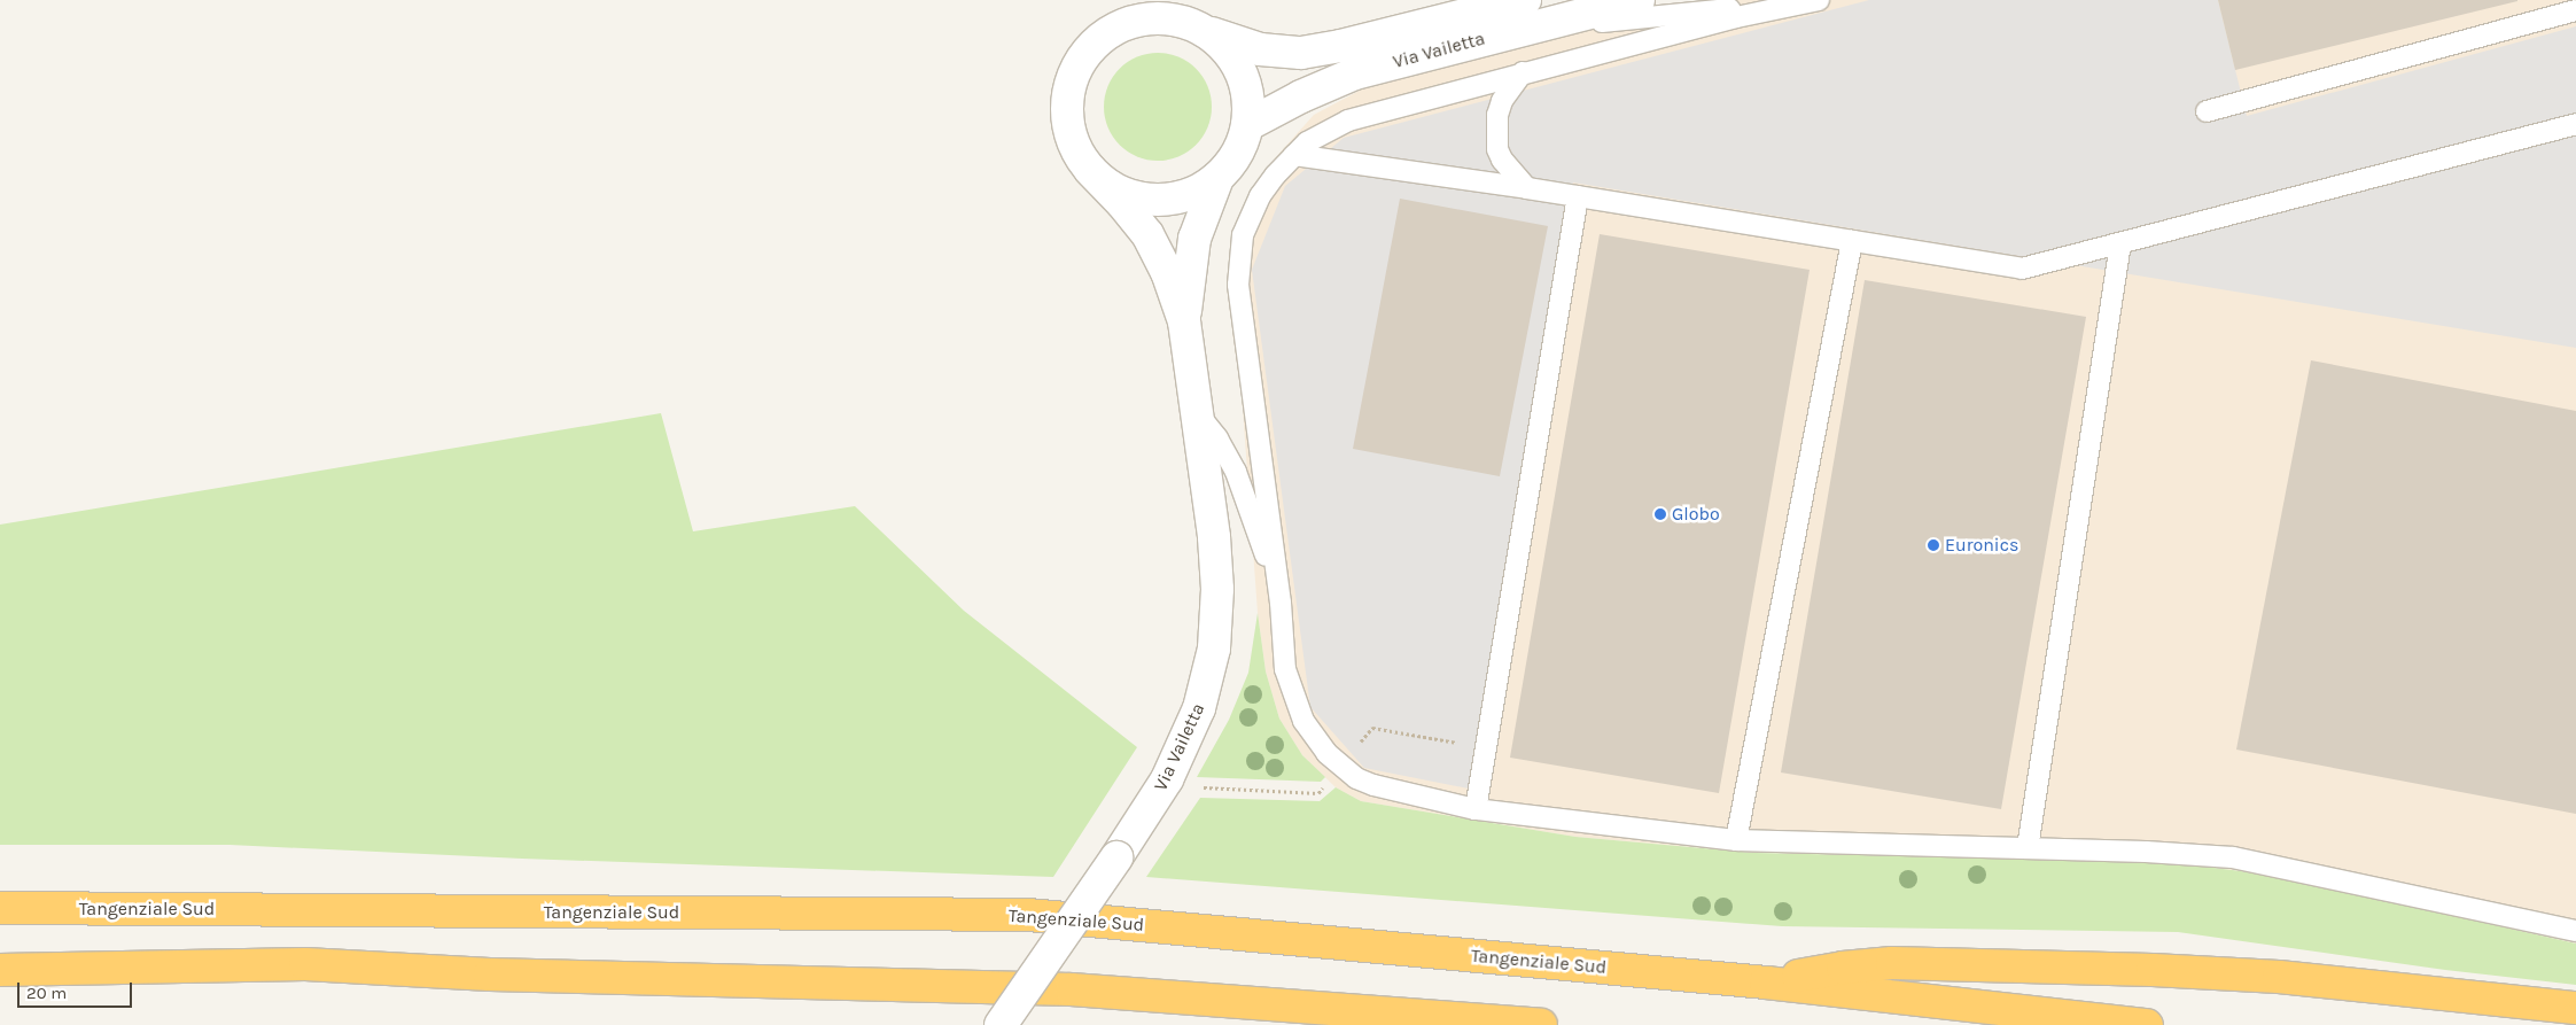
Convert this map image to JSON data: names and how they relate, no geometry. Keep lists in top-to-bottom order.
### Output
{
  "streets": {
    "highway": ["Tangenziale Sud"],
    "street": ["Via Vailetta"]
  },
  "places": ["Globo", "Euronics"],
  "scale_bar": "20 m"
}
